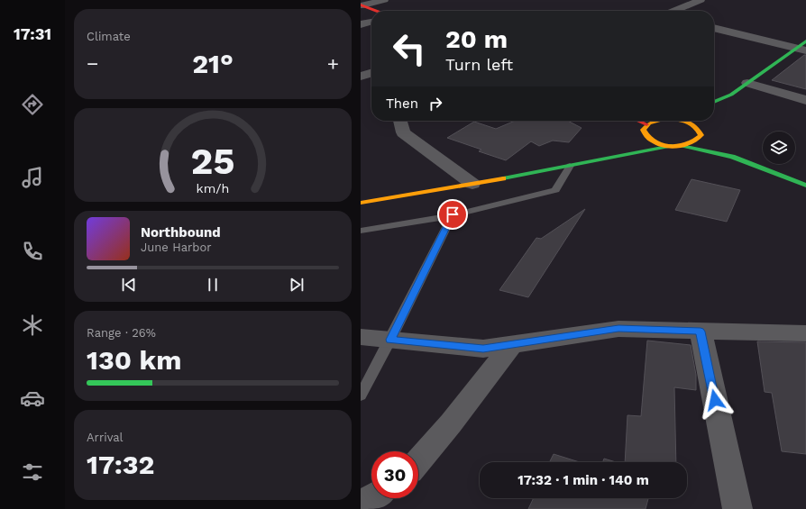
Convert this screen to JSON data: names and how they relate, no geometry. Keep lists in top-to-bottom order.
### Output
{
  "page": {
    "tabs": "17:31",
    "tile": [
      "Climate",
      ["Range · 26%", "130 km"],
      ["Arrival", "17:32"]
    ],
    "turn": ["20 m", "Turn left"],
    "heat": ["−", "21°", "+"],
    "then": "Then",
    "song": ["Northbound", "June Harbor"],
    "limit": "30",
    "trip": "17:32 · 1 min · 140 m",
    "gauge": ["25", "km/h"]
  }
}
